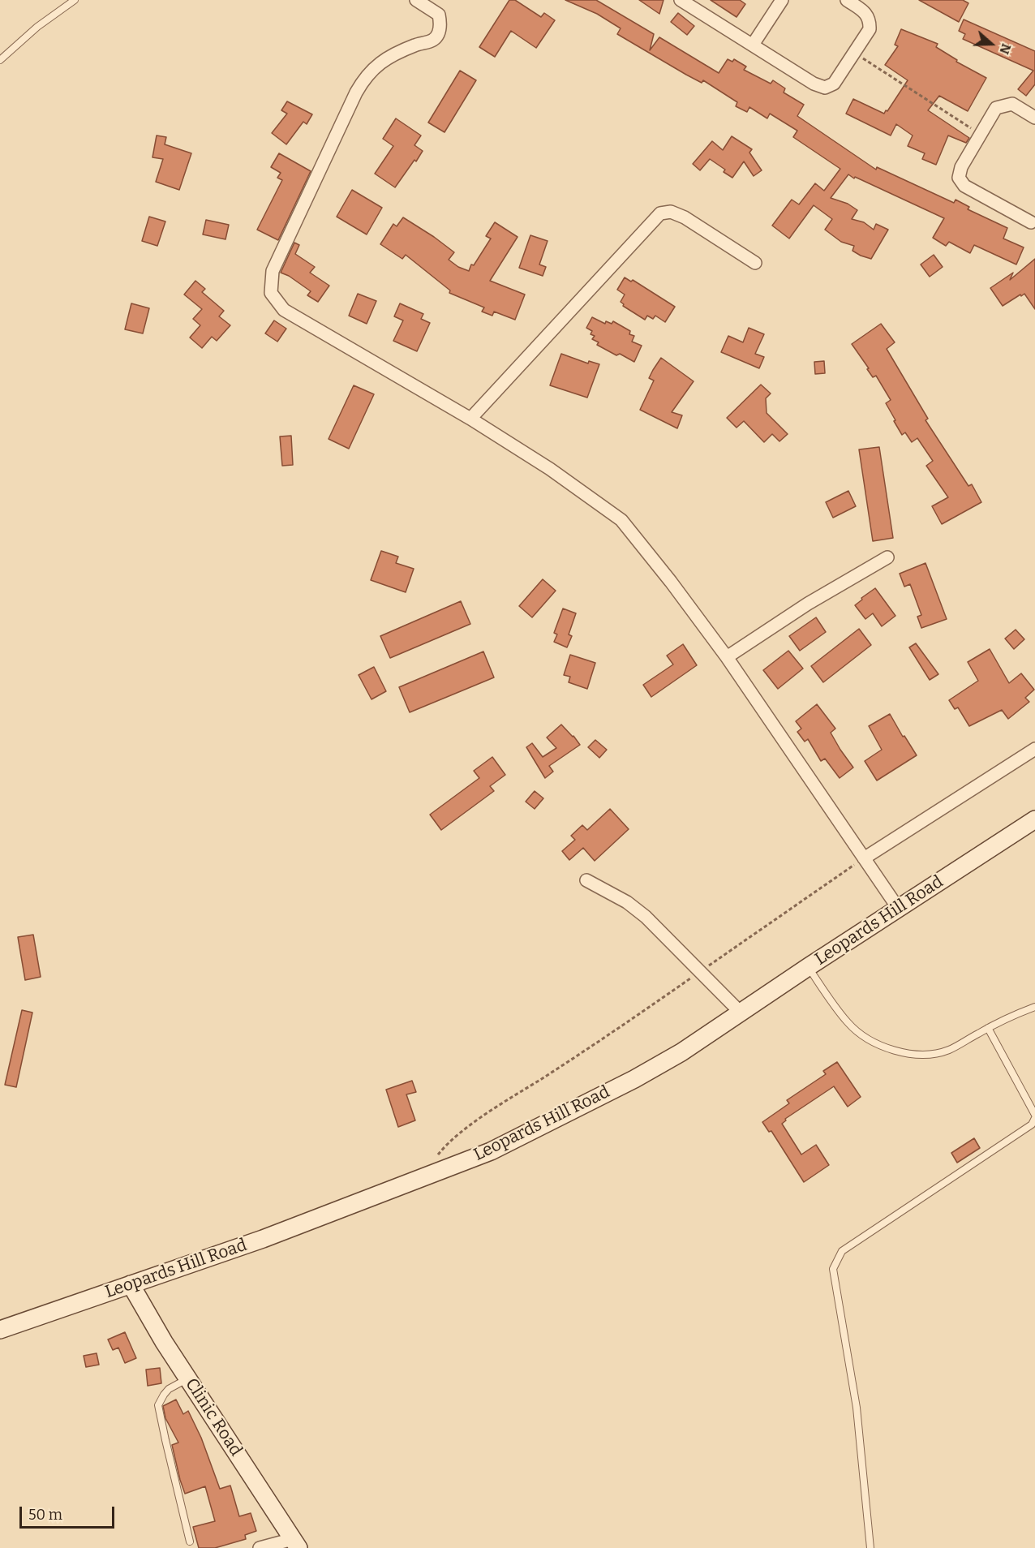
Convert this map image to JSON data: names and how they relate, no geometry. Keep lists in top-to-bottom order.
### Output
{
  "streets": {
    "main road": ["Leopards Hill Road", "Clinic Road"]
  },
  "crossings": [
    ["Leopards Hill Road", "Clinic Road"]
  ],
  "scale_bar": "50 m",
  "north": "right"
}
